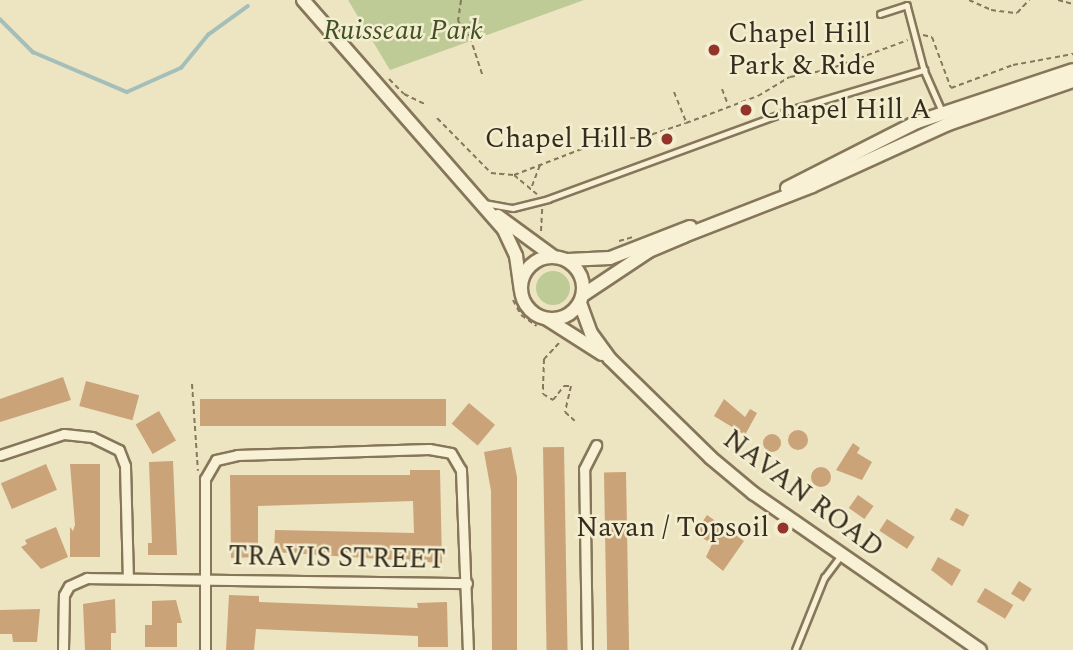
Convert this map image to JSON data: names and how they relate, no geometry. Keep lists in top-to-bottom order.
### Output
{
  "streets": {
    "main road": ["NAVAN ROAD"],
    "street": ["TRAVIS STREET"]
  },
  "parks": ["Ruisseau Park"],
  "places": [
    "Chapel Hill Park & Ride",
    "Chapel Hill A",
    "Chapel Hill B",
    "Navan / Topsoil"
  ]
}
